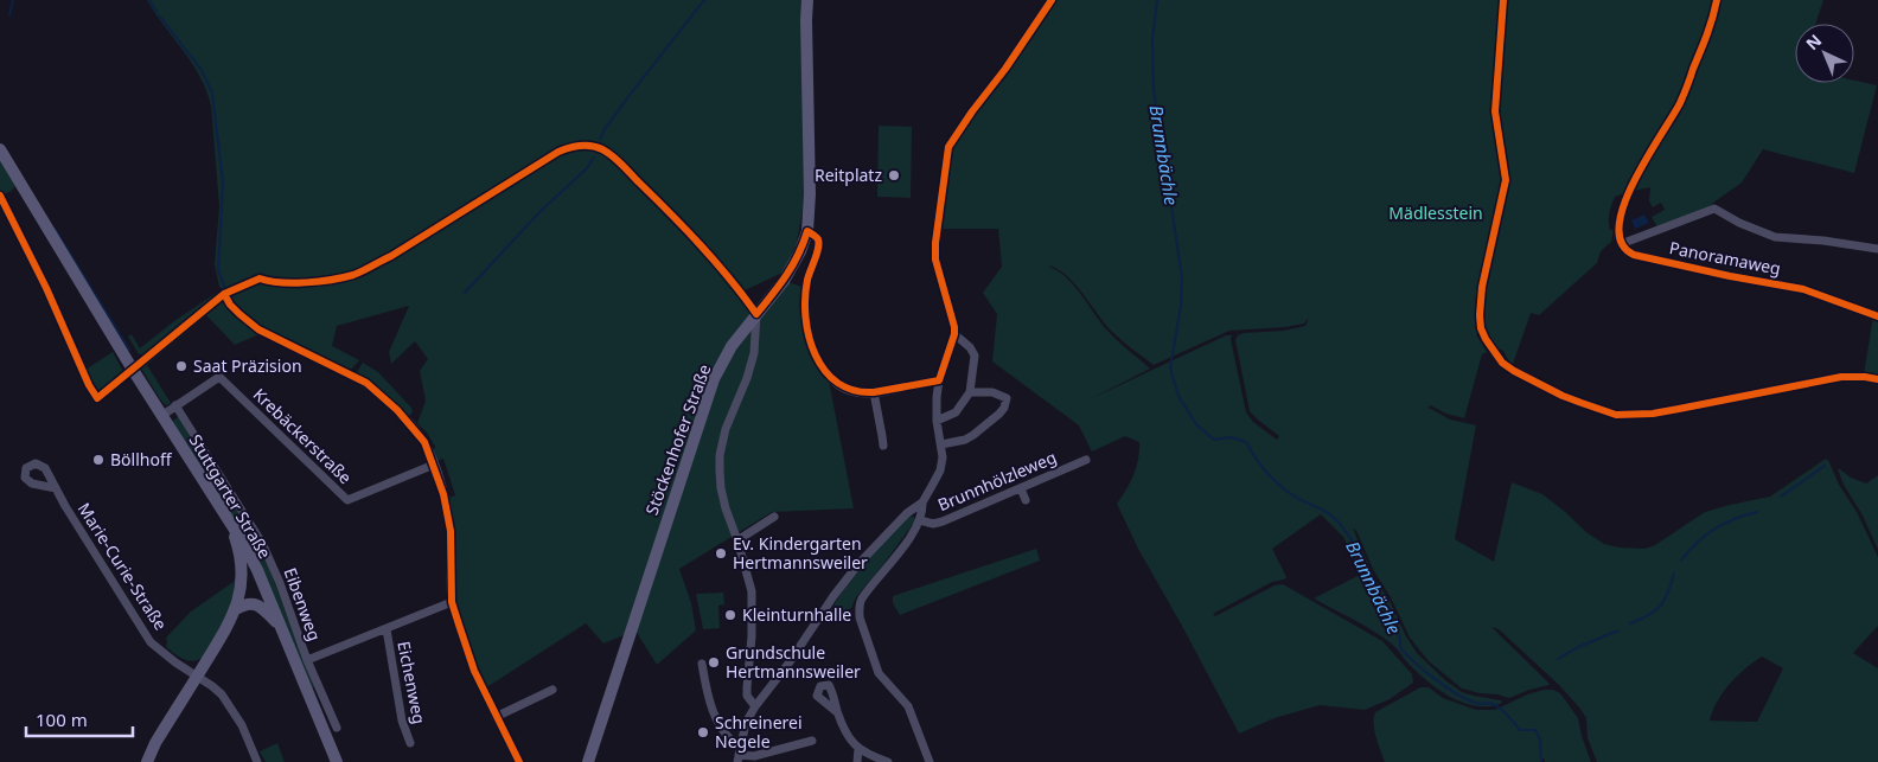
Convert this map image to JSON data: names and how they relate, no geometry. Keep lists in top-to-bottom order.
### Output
{
  "streets": {
    "main road": ["Stöckenhofer Straße", "Stuttgarter Straße"],
    "street": [
      "Panoramaweg",
      "Krebäckerstraße",
      "Brunnhölzleweg",
      "Marie-Curie-Straße",
      "Eibenweg",
      "Eichenweg"
    ]
  },
  "crossings": [
    ["Krebäckerstraße", "Stuttgarter Straße"],
    ["Krebäckerstraße", "Eibenweg"]
  ],
  "water": ["Brunnbächle"],
  "parks": ["Mädlesstein"],
  "places": [
    "Reitplatz",
    "Saat Präzision",
    "Böllhoff",
    "Ev. Kindergarten Hertmannsweiler",
    "Kleinturnhalle",
    "Grundschule Hertmannsweiler",
    "Schreinerei Negele"
  ],
  "scale_bar": "100 m",
  "north": "top left"
}
